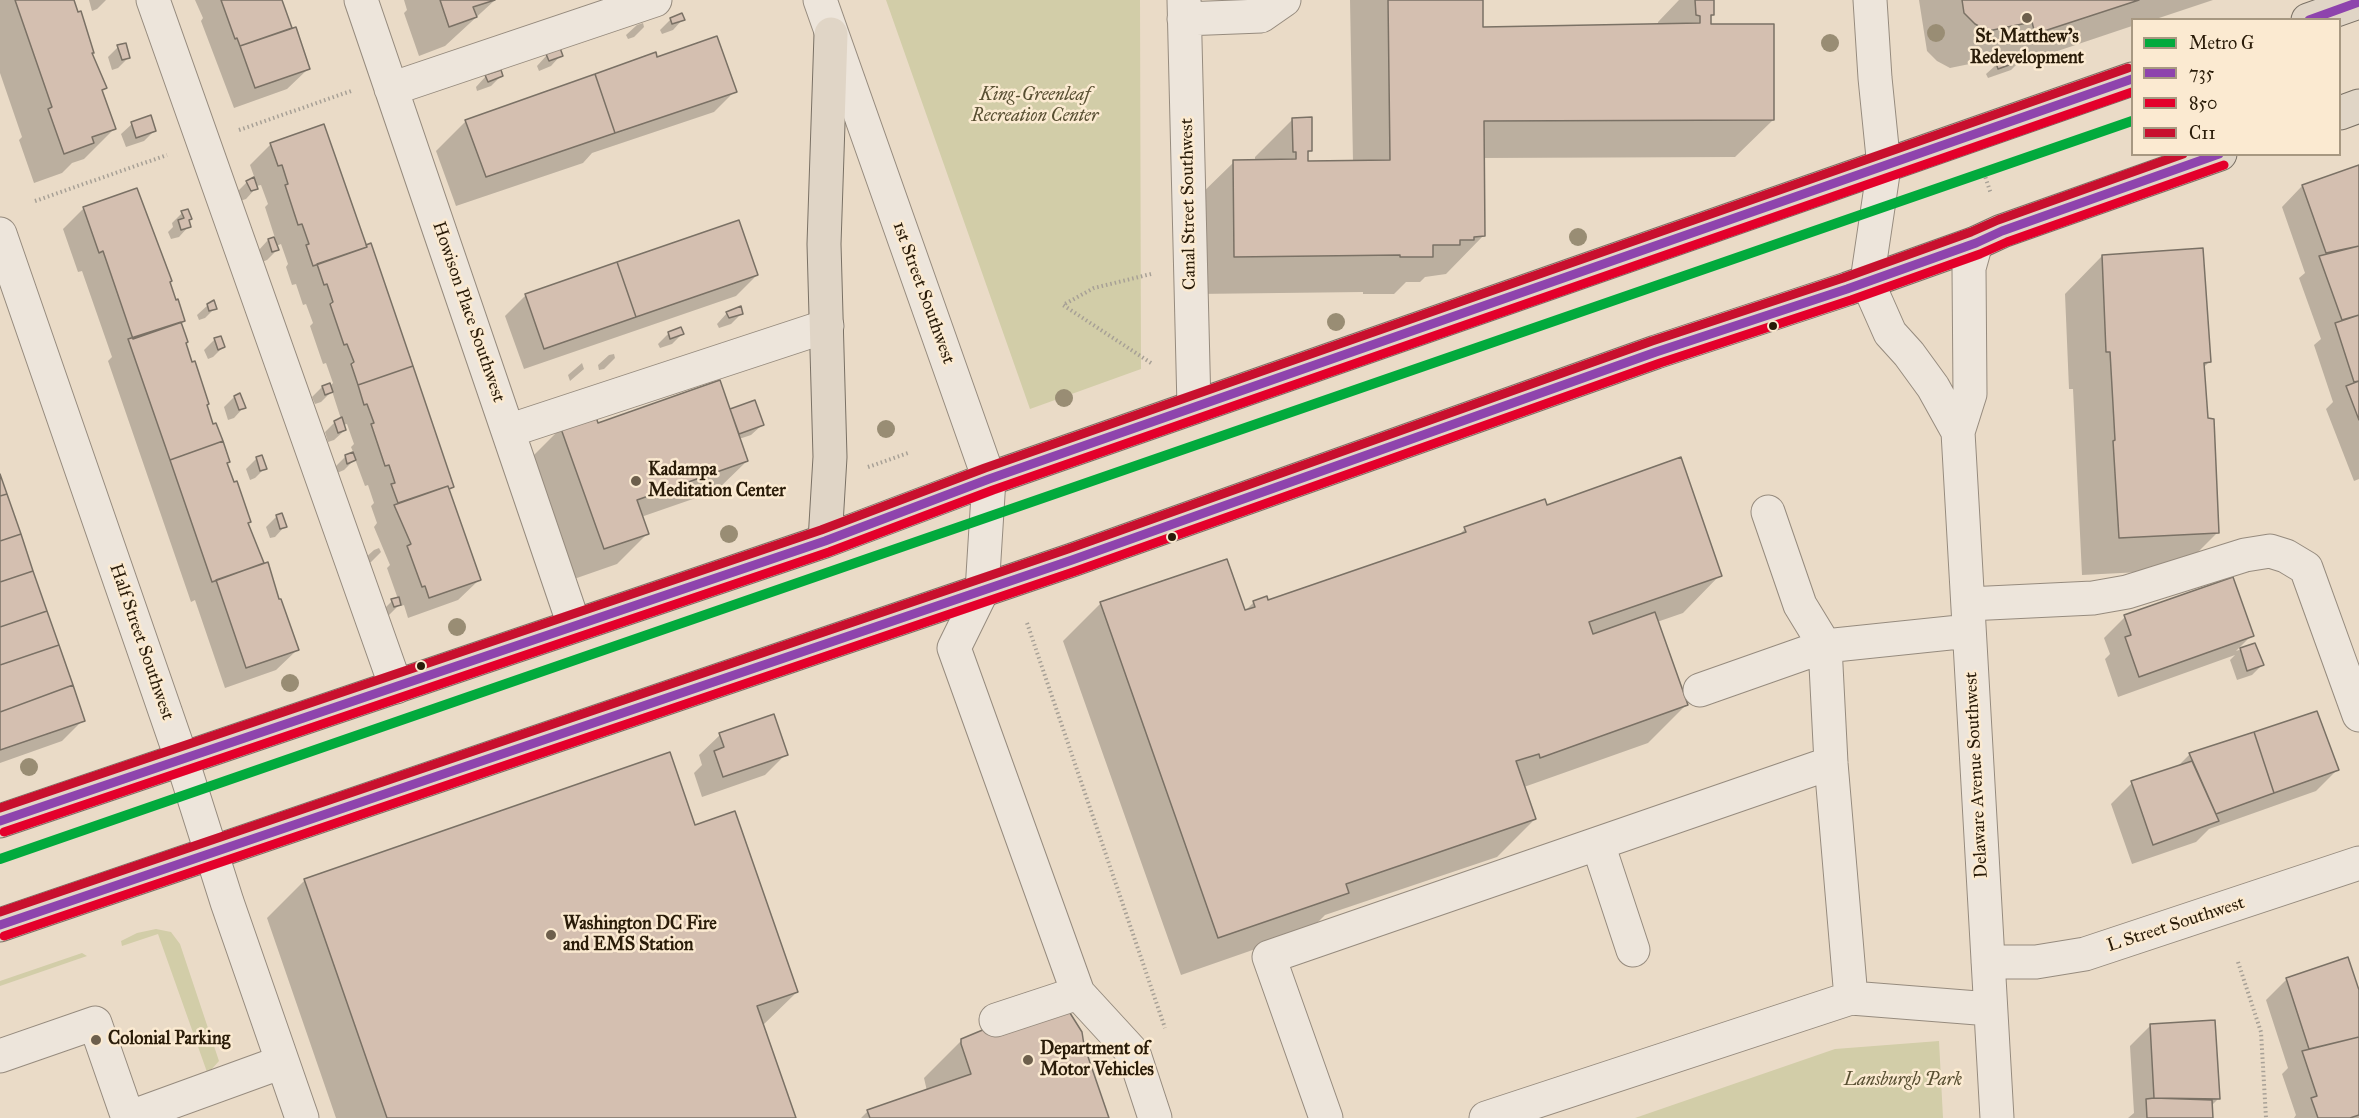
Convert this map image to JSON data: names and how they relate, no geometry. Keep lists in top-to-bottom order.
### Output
{
  "streets": {
    "street": [
      "Canal Street Southwest",
      "1st Street Southwest",
      "Howison Place Southwest",
      "Half Street Southwest",
      "Delaware Avenue Southwest",
      "L Street Southwest"
    ]
  },
  "crossings": [
    ["Delaware Avenue Southwest", "L Street Southwest"]
  ],
  "parks": ["King-Greenleaf Recreation Center", "Lansburgh Park"],
  "places": [
    "St. Matthew's Redevelopment",
    "Kadampa Meditation Center",
    "Washington DC Fire and EMS Station",
    "Colonial Parking",
    "Department of Motor Vehicles"
  ],
  "lines": [
    "transit line 735",
    "transit line C11",
    "transit line 850",
    "metro line G"
  ],
  "legend": [
    "Metro G",
    "735",
    "850",
    "C11"
  ]
}
